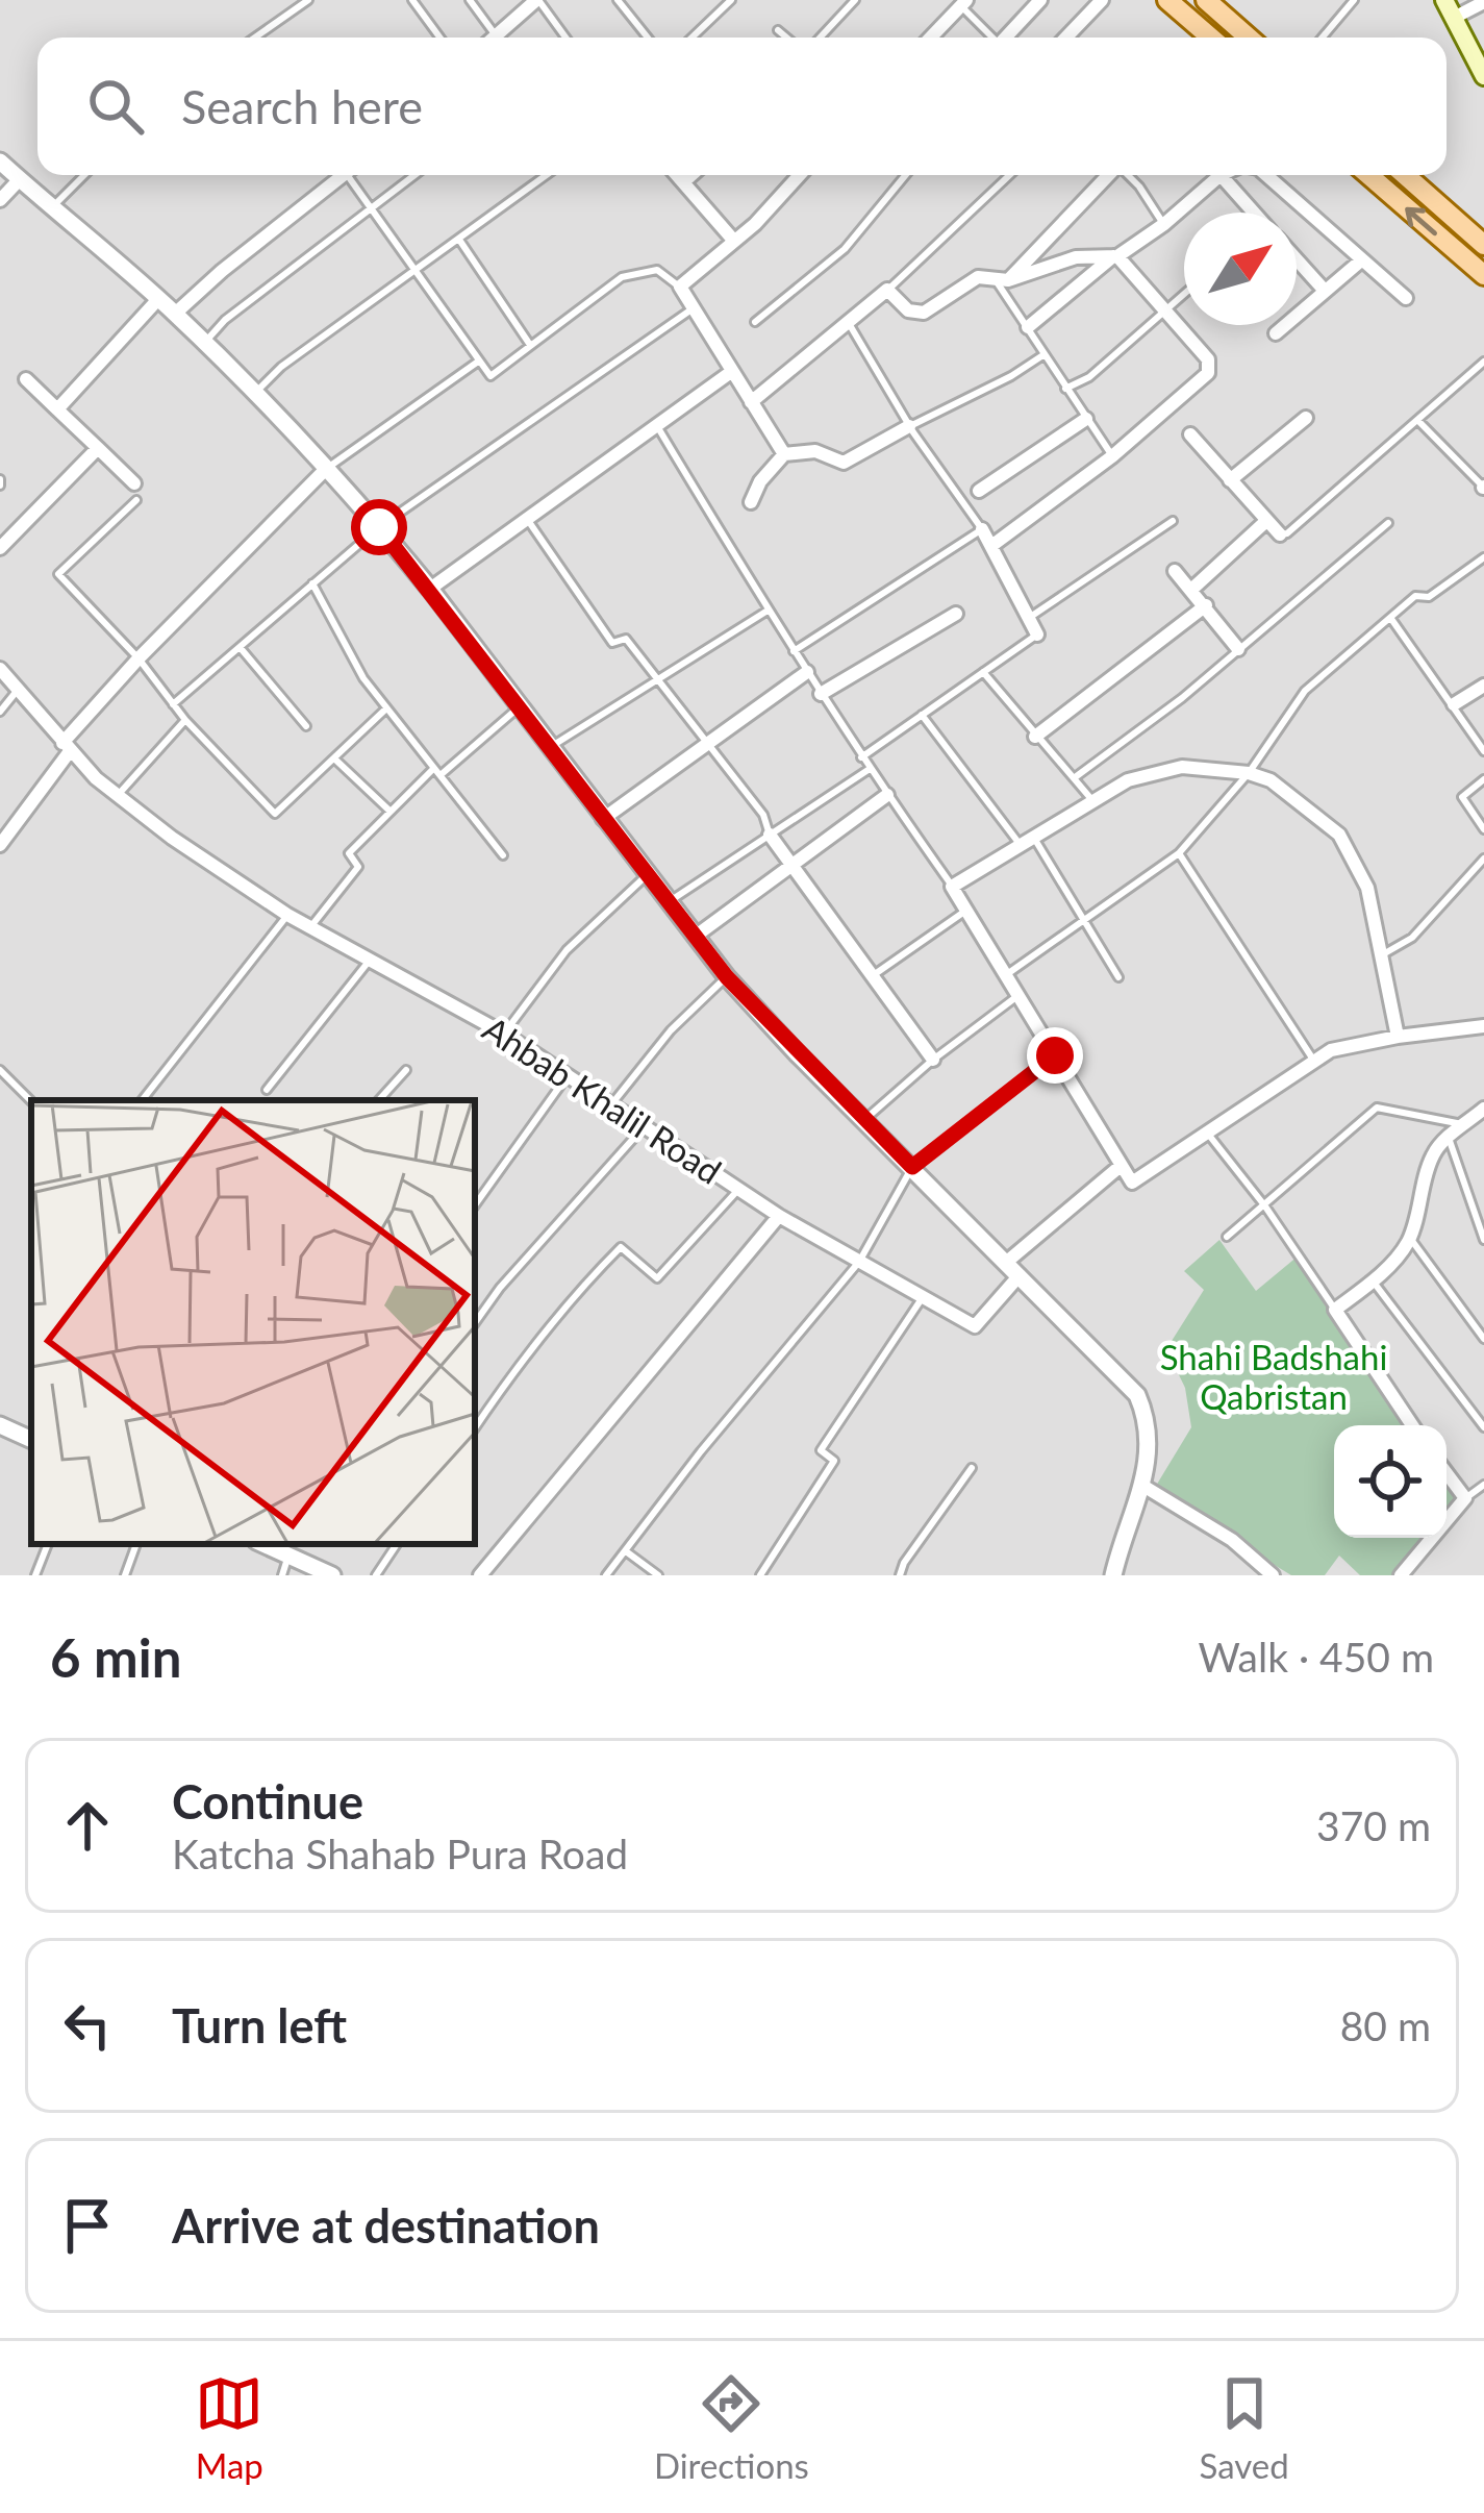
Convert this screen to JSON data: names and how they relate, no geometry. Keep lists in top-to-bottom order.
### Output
{
  "streets": {
    "street": ["Ahbab Khalil Road"]
  },
  "parks": ["Shahi Badshahi Qabristan"],
  "north": "top right",
  "page": {
    "search": "Search here",
    "heading": ["6 min", "Walk · 450 m"],
    "list": [
      ["Continue", "Katcha Shahab Pura Road", "370 m"],
      ["Turn left", "80 m"],
      "Arrive at destination"
    ],
    "nav": ["Map", "Directions", "Saved"]
  }
}
